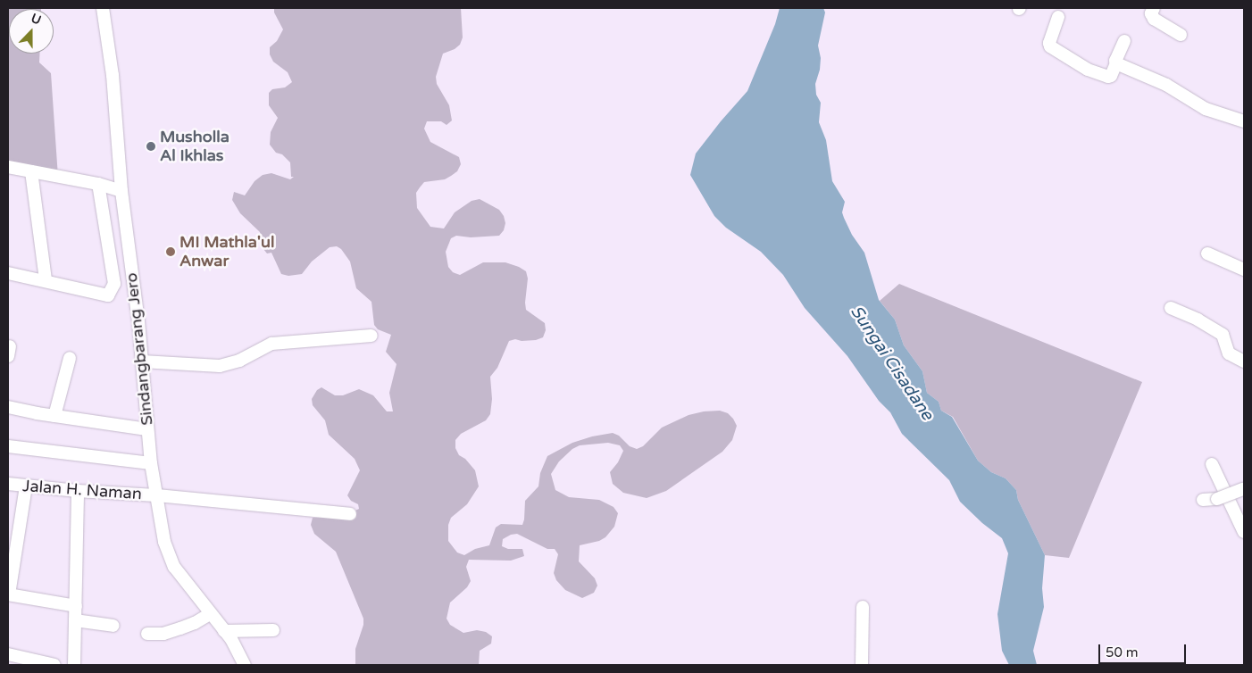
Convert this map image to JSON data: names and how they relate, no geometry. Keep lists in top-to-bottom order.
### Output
{
  "streets": {
    "street": ["Sindangbarang Jero", "Jalan H. Naman"]
  },
  "crossings": [
    ["Sindangbarang Jero", "Jalan H. Naman"]
  ],
  "water": ["Sungai Cisadane"],
  "places": ["Musholla Al Ikhlas", "MI Mathla'ul Anwar"],
  "scale_bar": "50 m",
  "north": "top"
}
